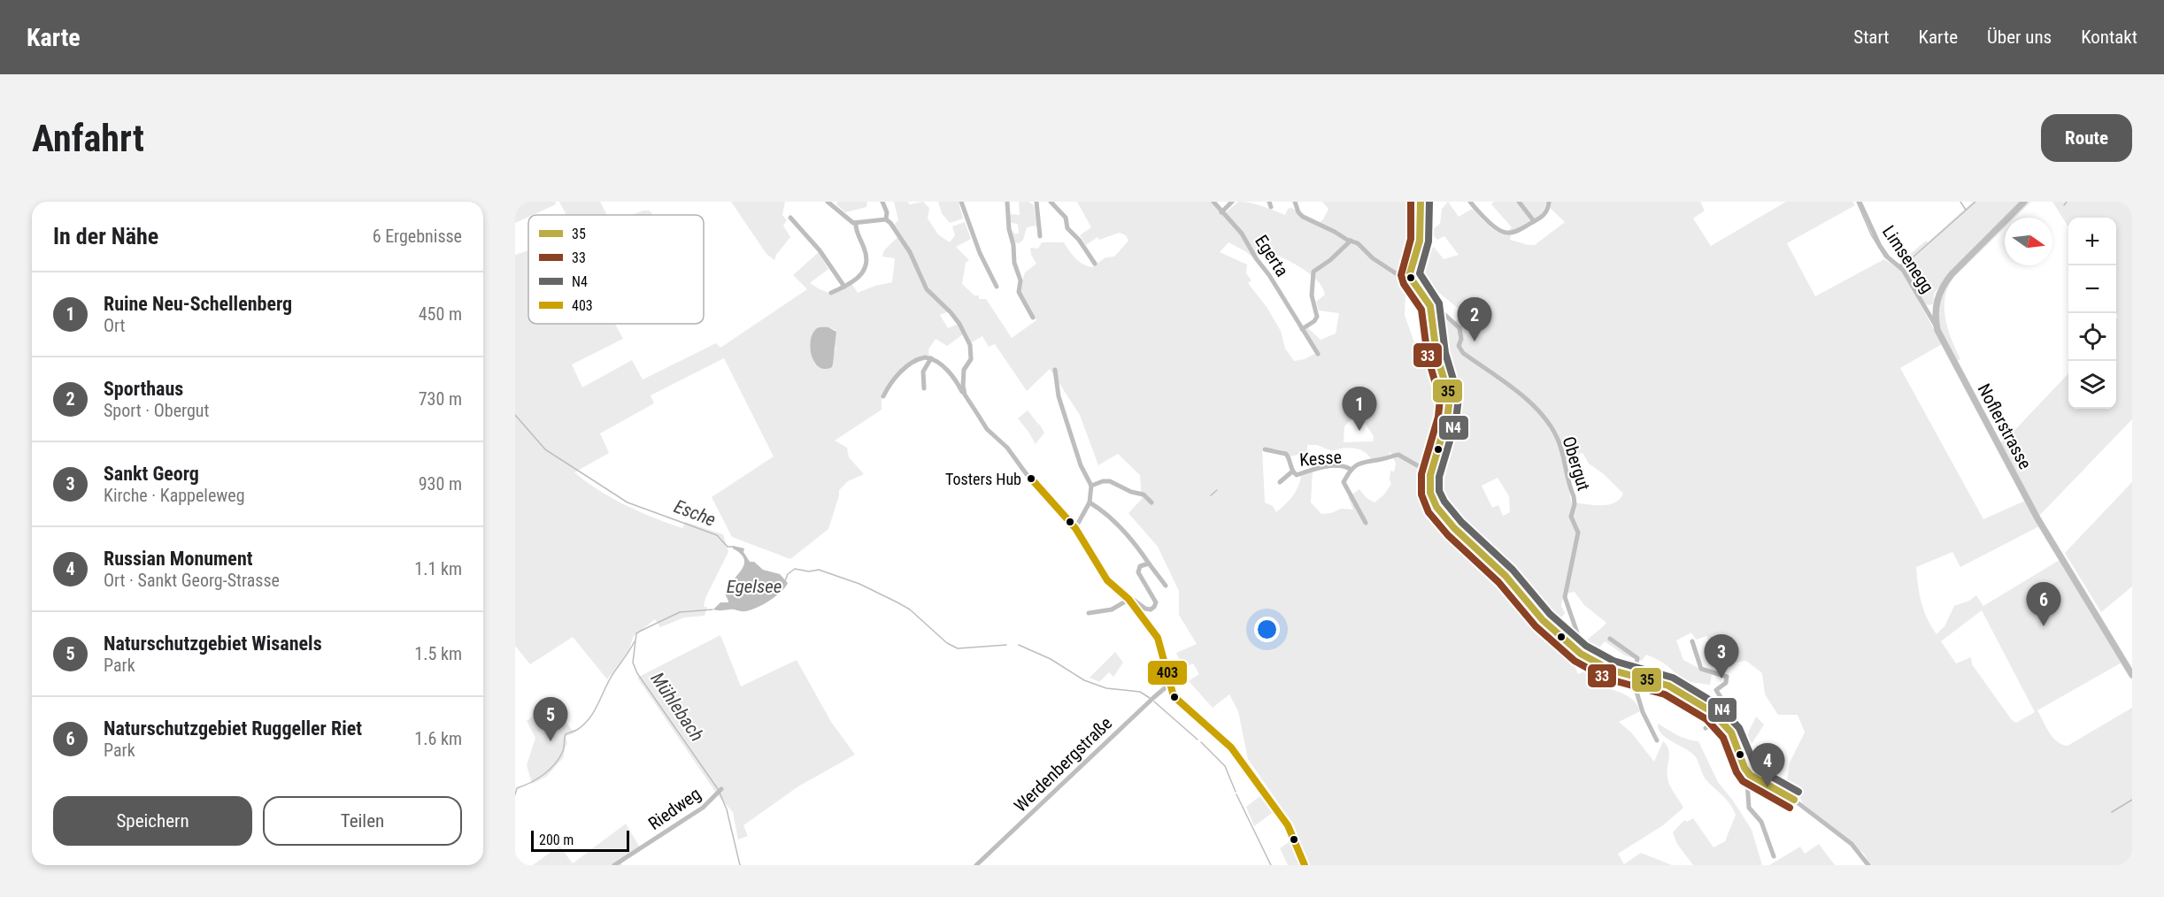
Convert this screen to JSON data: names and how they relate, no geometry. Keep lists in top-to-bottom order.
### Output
{
  "streets": {
    "main road": ["Noflerstrasse"],
    "street": [
      "Egerta",
      "Limsenegg",
      "Kesse",
      "Obergut",
      "Werdenbergstraße",
      "Riedweg"
    ]
  },
  "crossings": [
    ["Limsenegg", "Noflerstrasse"]
  ],
  "water": ["Esche", "Egelsee", "Mühlebach"],
  "places": ["Tosters Hub"],
  "lines": [
    "transit line 35",
    "transit line 33",
    "transit line N4",
    "transit line 403"
  ],
  "legend": [
    "35",
    "33",
    "N4",
    "403"
  ],
  "scale_bar": "200 m",
  "north": "right",
  "page": {
    "header": "Karte",
    "nav": [
      "Start",
      "Karte",
      "Über uns",
      "Kontakt"
    ],
    "buttons": [
      "Route",
      ["Speichern", "Teilen"]
    ],
    "title": "Anfahrt",
    "heading": ["In der Nähe", "6 Ergebnisse"],
    "map_buttons": ["+", "−"],
    "list": [
      {
        "mark": "1",
        "name": "Ruine Neu-Schellenberg",
        "note": "Ort",
        "value": "450 m"
      },
      {
        "mark": "2",
        "name": "Sporthaus",
        "note": "Sport · Obergut",
        "value": "730 m"
      },
      {
        "mark": "3",
        "name": "Sankt Georg",
        "note": "Kirche · Kappeleweg",
        "value": "930 m"
      },
      {
        "mark": "4",
        "name": "Russian Monument",
        "note": "Ort · Sankt Georg-Strasse",
        "value": "1.1 km"
      },
      {
        "mark": "5",
        "name": "Naturschutzgebiet Wisanels",
        "note": "Park",
        "value": "1.5 km"
      },
      {
        "mark": "6",
        "name": "Naturschutzgebiet Ruggeller Riet",
        "note": "Park",
        "value": "1.6 km"
      }
    ],
    "pins": [
      "2",
      "1",
      "6",
      "3",
      "5",
      "4"
    ],
    "scale": "200 m"
  }
}
